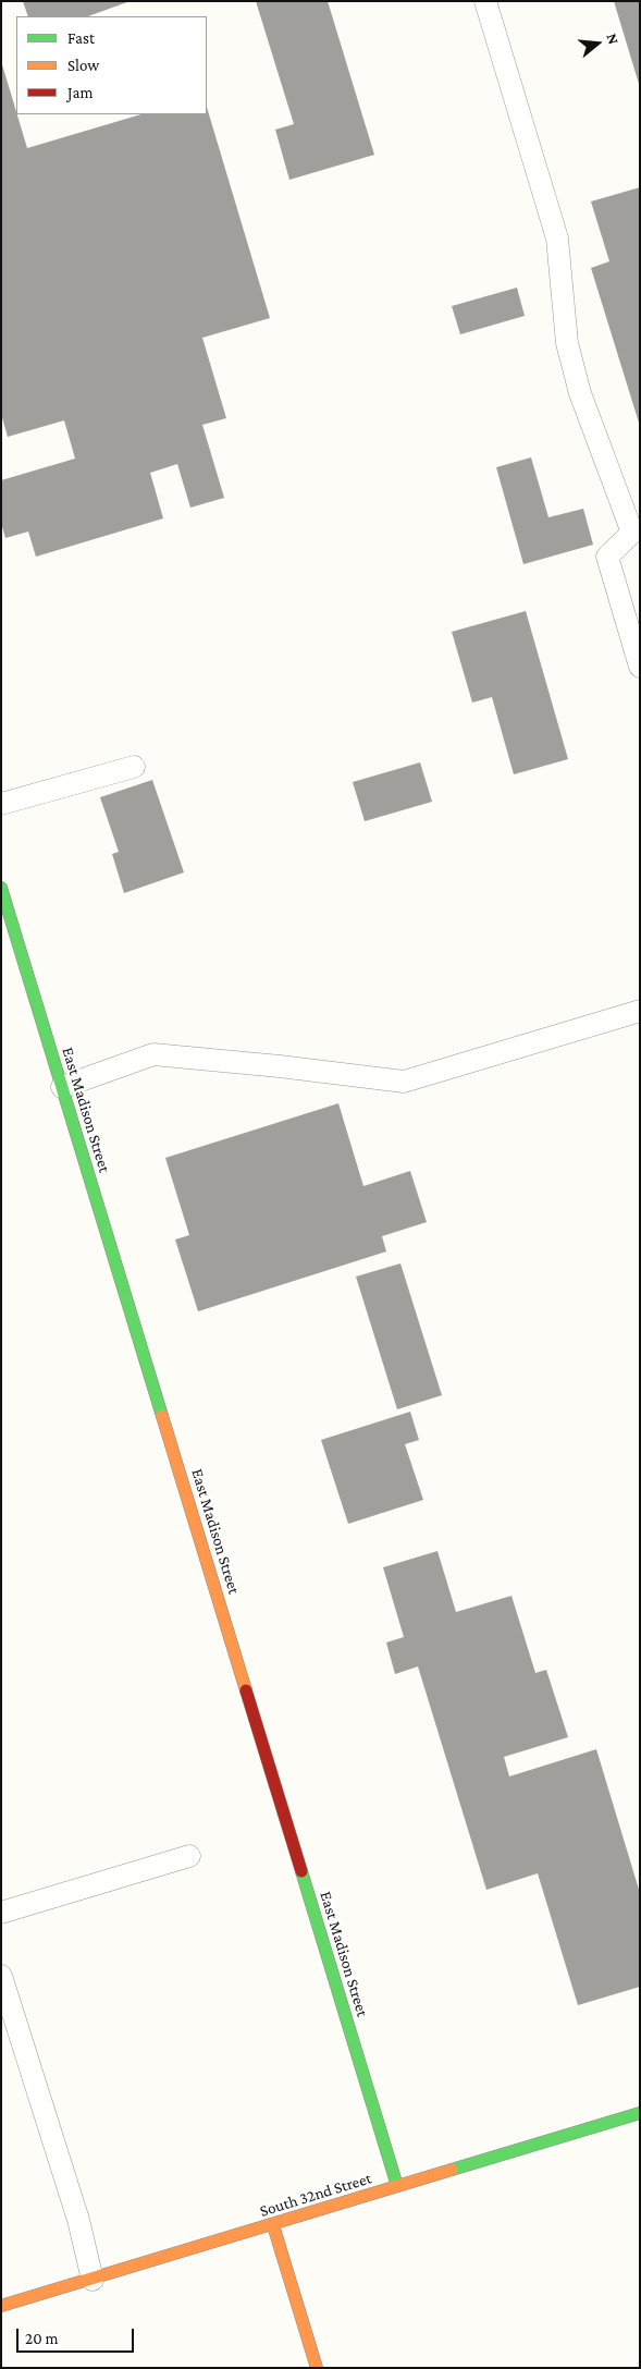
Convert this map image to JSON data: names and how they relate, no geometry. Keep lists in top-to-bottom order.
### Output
{
  "streets": {
    "street": ["East Madison Street", "South 32nd Street"]
  },
  "crossings": [
    ["East Madison Street", "South 32nd Street"]
  ],
  "legend": ["Fast", "Slow", "Jam"],
  "scale_bar": "20 m",
  "north": "right"
}
